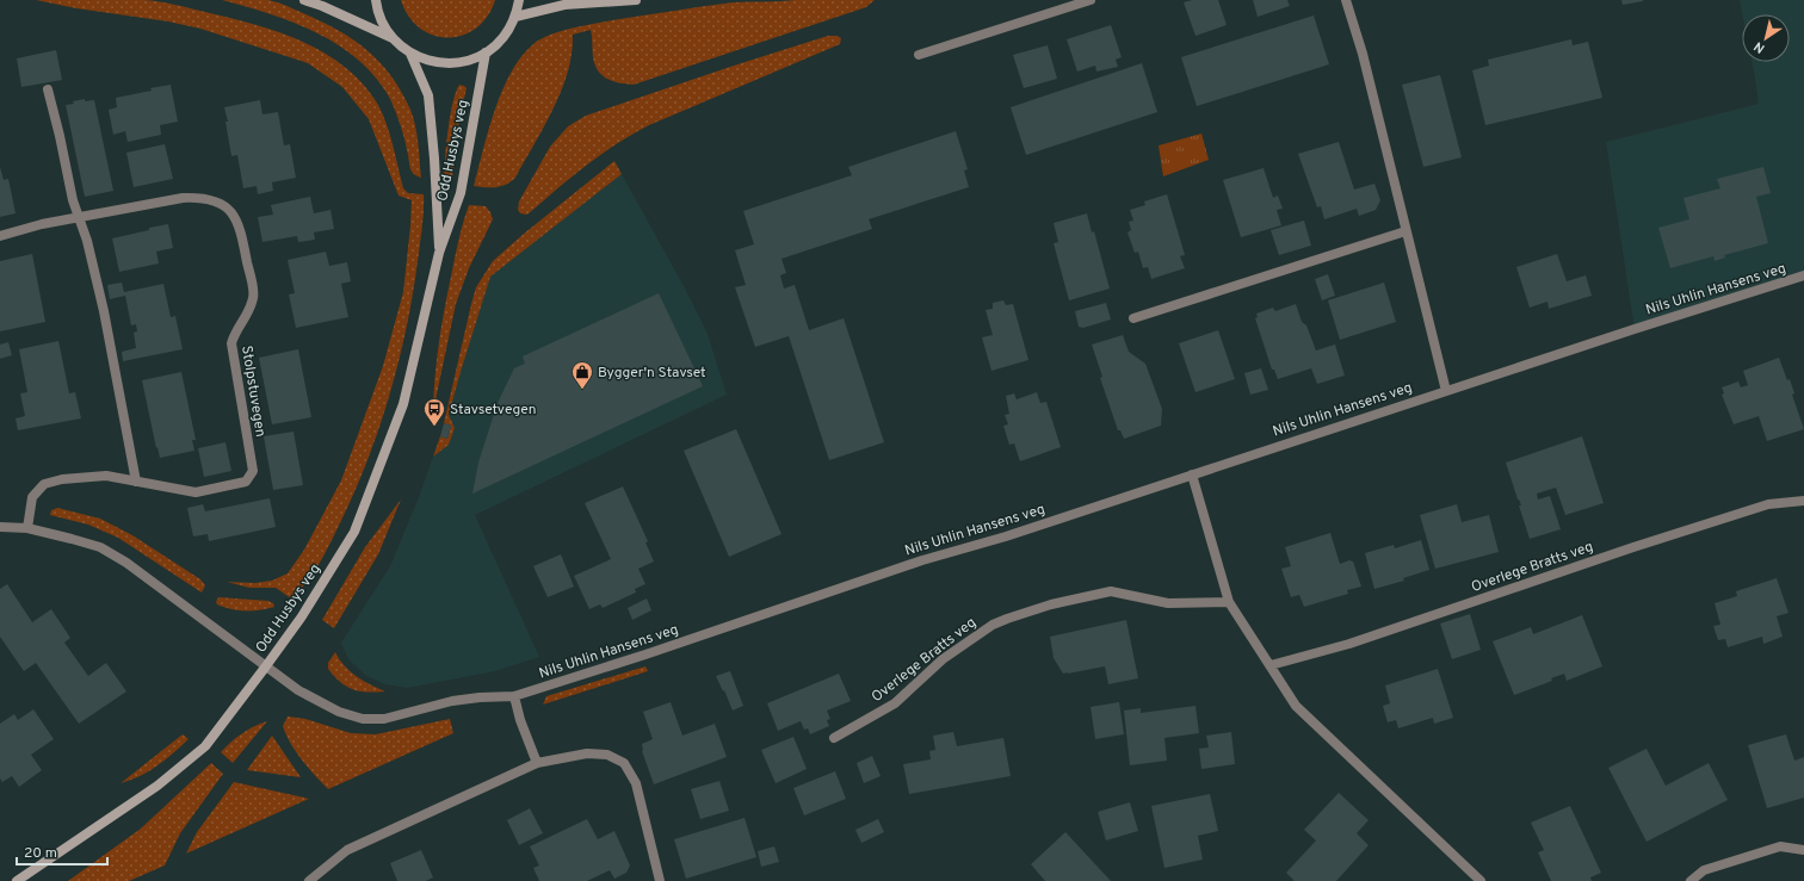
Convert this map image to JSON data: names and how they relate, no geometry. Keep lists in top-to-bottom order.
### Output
{
  "streets": {
    "street": [
      "Odd Husbys veg",
      "Nils Uhlin Hansens veg",
      "Stolpstuvegen",
      "Overlege Bratts veg"
    ]
  },
  "crossings": [
    ["Odd Husbys veg", "Nils Uhlin Hansens veg"]
  ],
  "places": {
    "shop": ["Bygger'n Stavset"],
    "bus stop": ["Stavsetvegen"]
  },
  "scale_bar": "20 m",
  "north": "bottom left"
}
